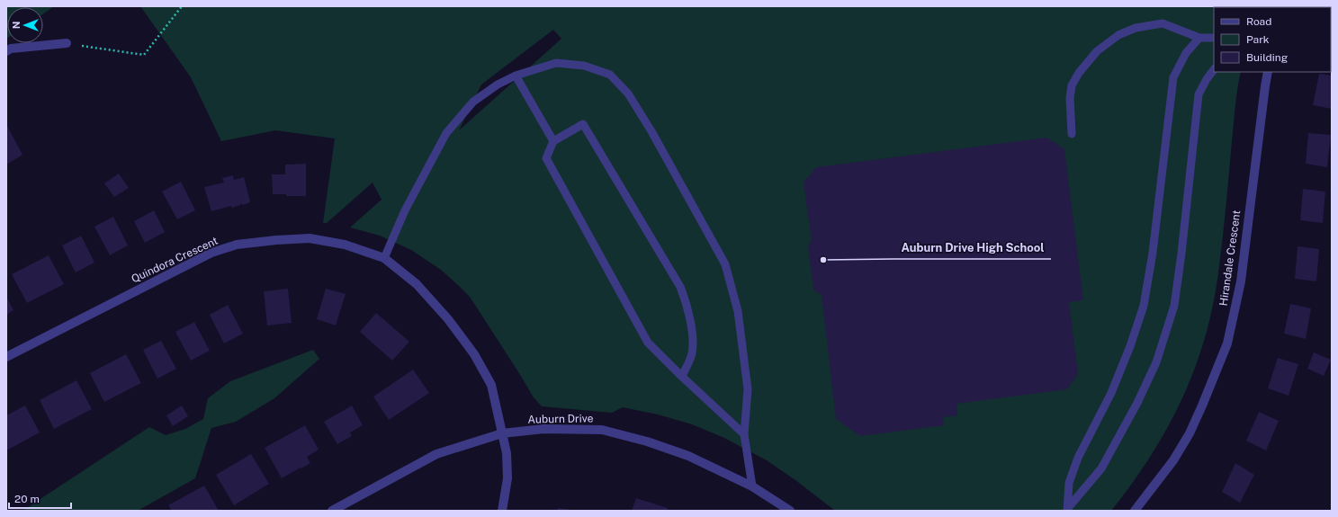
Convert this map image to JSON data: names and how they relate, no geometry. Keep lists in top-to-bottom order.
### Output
{
  "streets": {
    "street": ["Hirandale Crescent", "Quindora Crescent", "Auburn Drive"]
  },
  "crossings": [
    ["Quindora Crescent", "Auburn Drive"]
  ],
  "places": ["Auburn Drive High School"],
  "legend": ["Road", "Park", "Building"],
  "scale_bar": "20 m",
  "north": "left"
}
